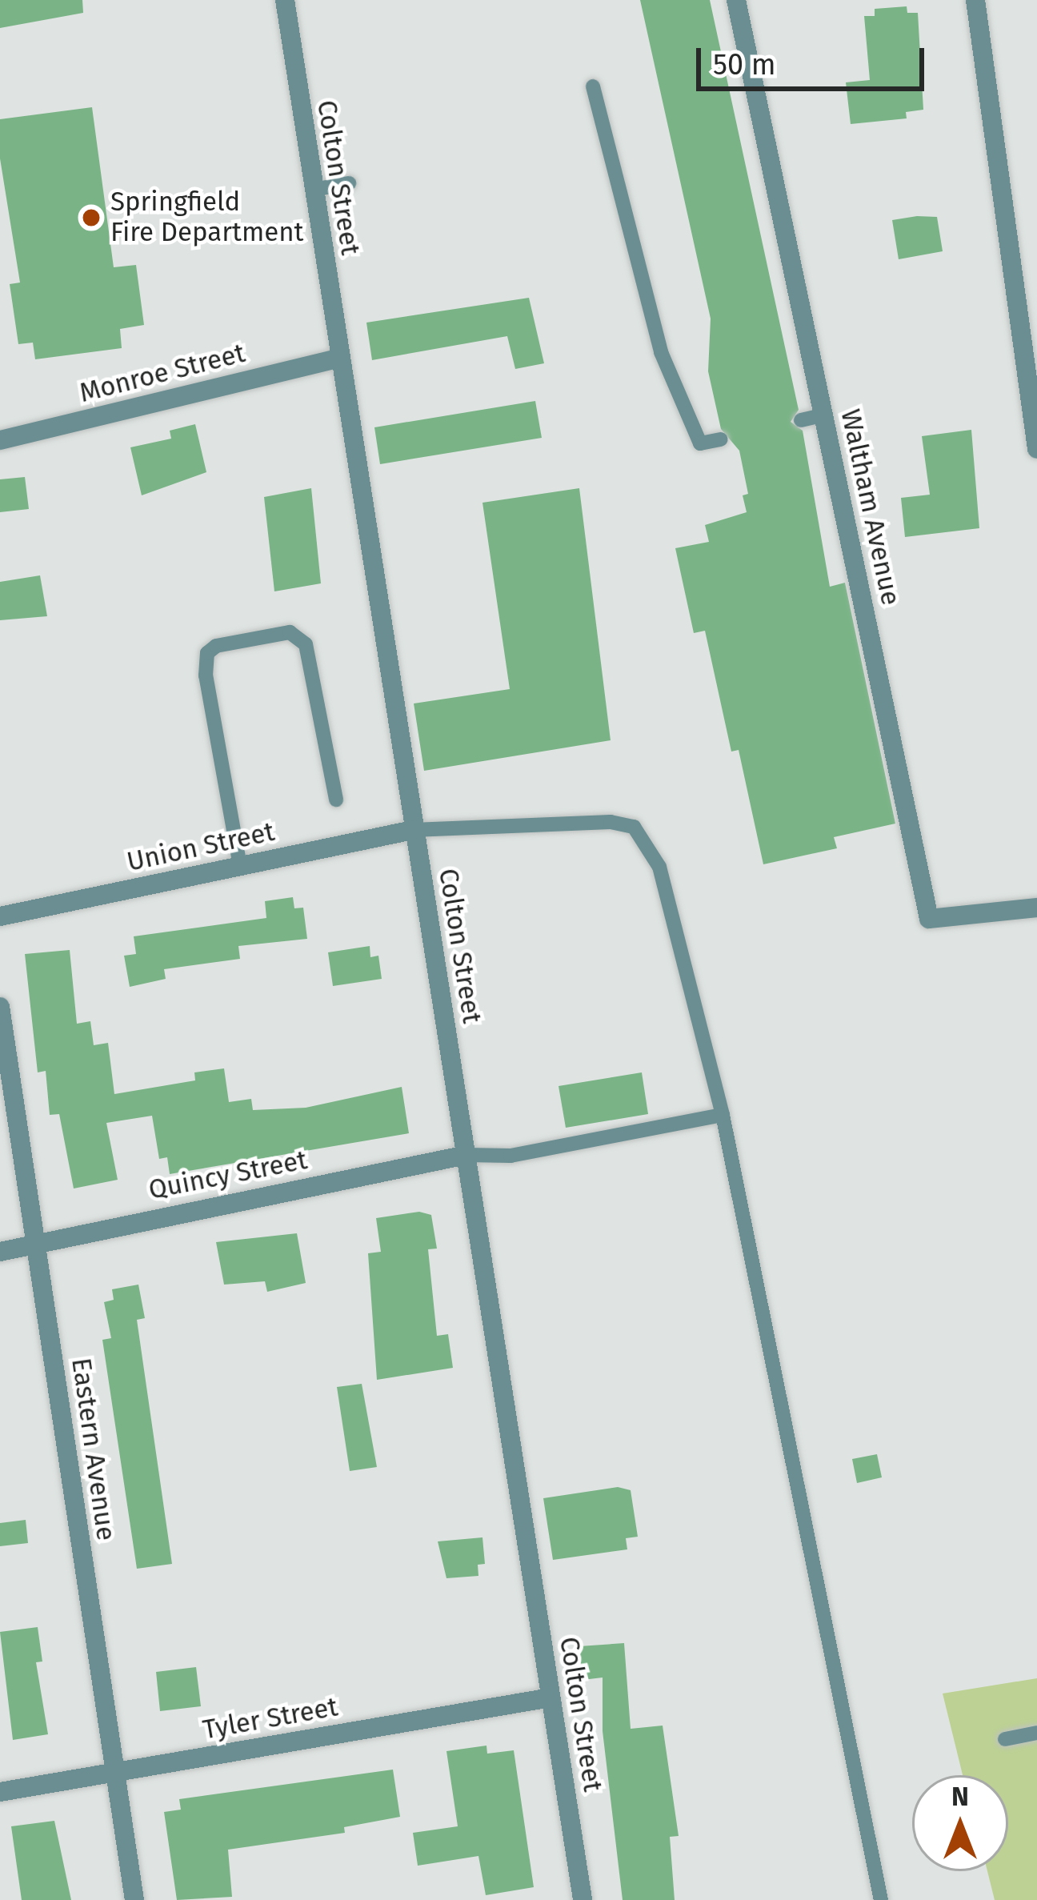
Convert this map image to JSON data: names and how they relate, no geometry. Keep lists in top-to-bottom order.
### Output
{
  "streets": {
    "street": [
      "Colton Street",
      "Monroe Street",
      "Waltham Avenue",
      "Union Street",
      "Quincy Street",
      "Eastern Avenue",
      "Tyler Street"
    ]
  },
  "crossings": [
    ["Colton Street", "Monroe Street"],
    ["Colton Street", "Union Street"],
    ["Colton Street", "Quincy Street"],
    ["Colton Street", "Tyler Street"],
    ["Quincy Street", "Eastern Avenue"],
    ["Eastern Avenue", "Tyler Street"]
  ],
  "places": ["Springfield Fire Department"],
  "scale_bar": "50 m",
  "north": "top"
}
